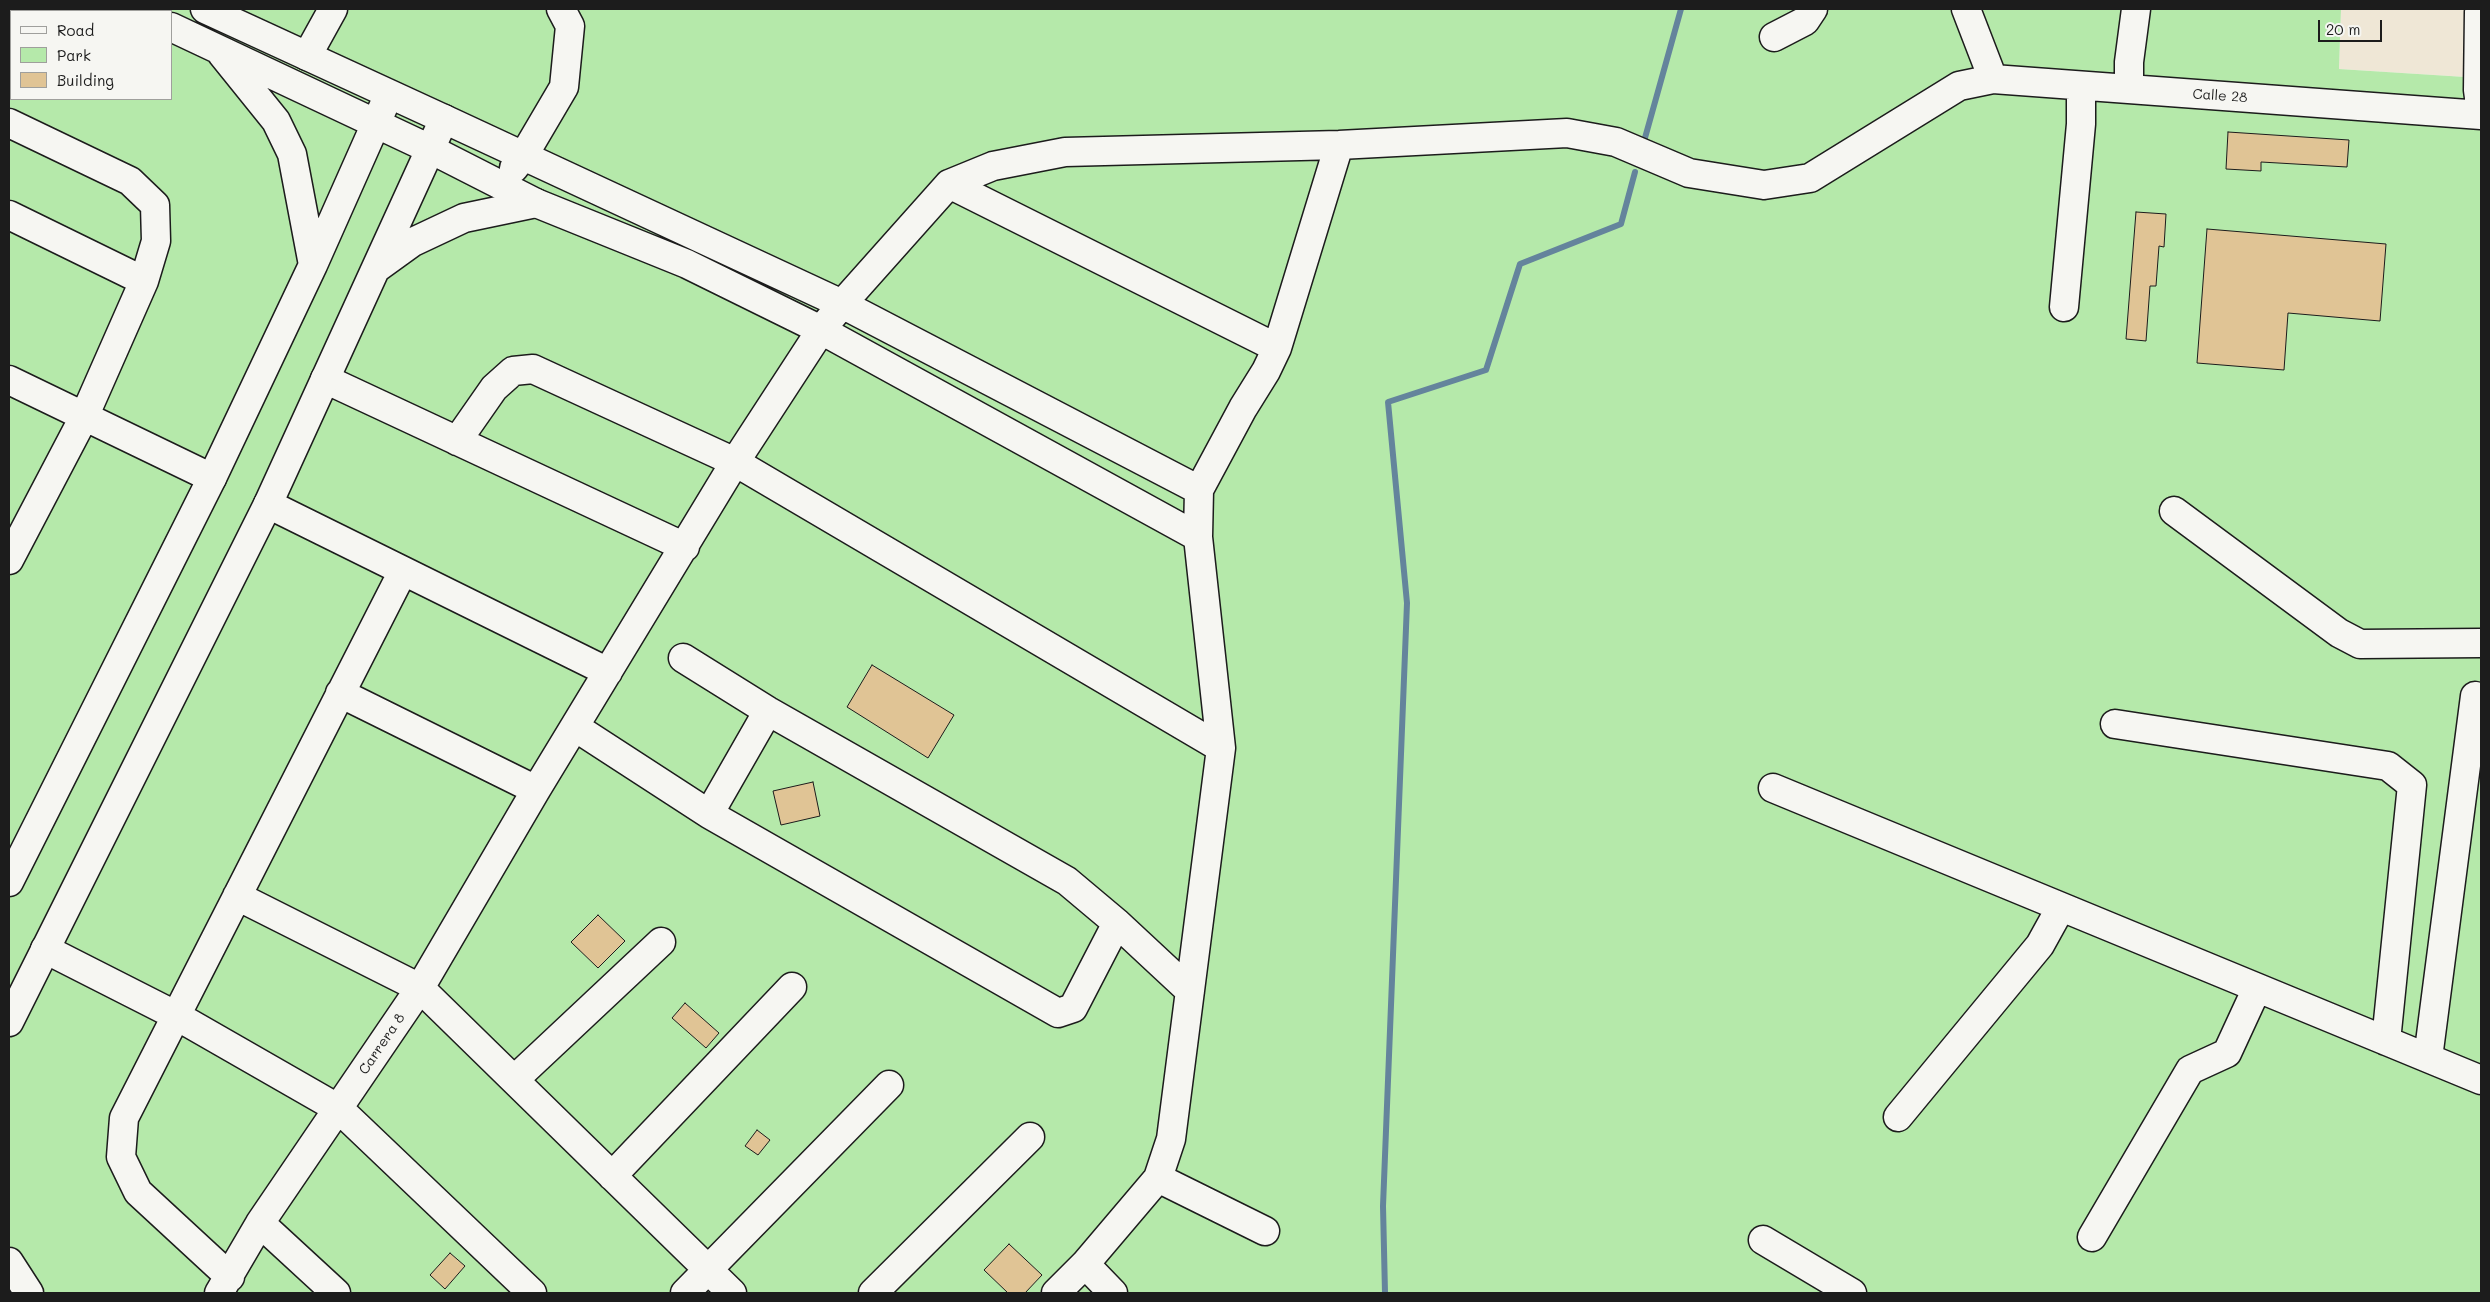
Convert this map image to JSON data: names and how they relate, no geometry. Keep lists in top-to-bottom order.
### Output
{
  "streets": {
    "street": ["Calle 28", "Carrera 8"]
  },
  "legend": ["Road", "Park", "Building"],
  "scale_bar": "20 m"
}
